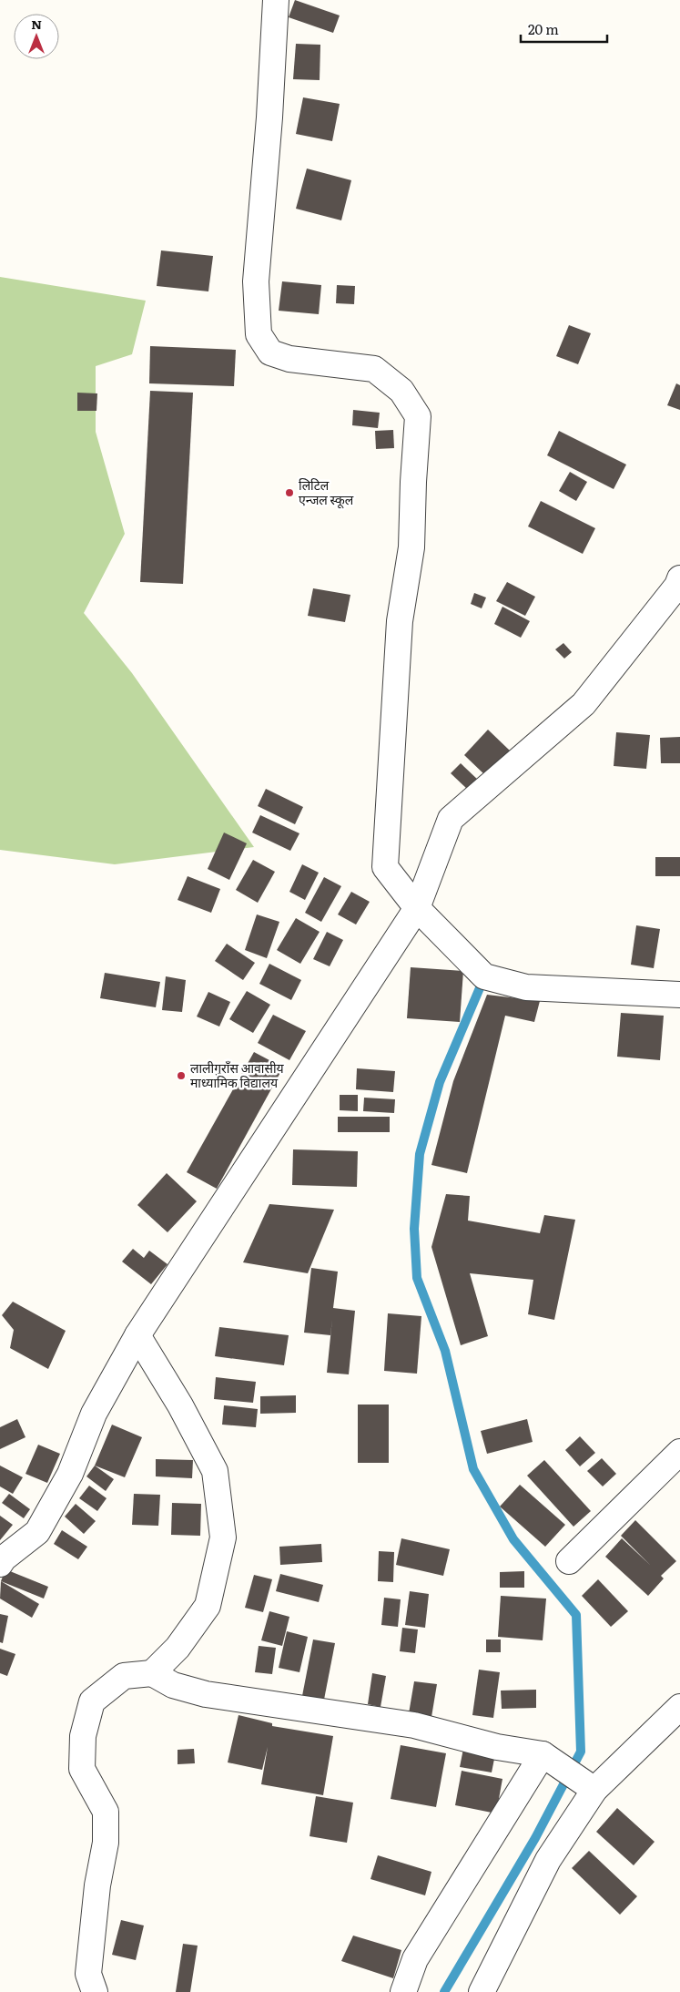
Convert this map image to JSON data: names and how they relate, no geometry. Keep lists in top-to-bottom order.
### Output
{
  "places": ["लिटिल एन्जल स्कूल", "लालीगुराँस आवासीय माध्यामिक विद्यालय"],
  "scale_bar": "20 m",
  "north": "top"
}
